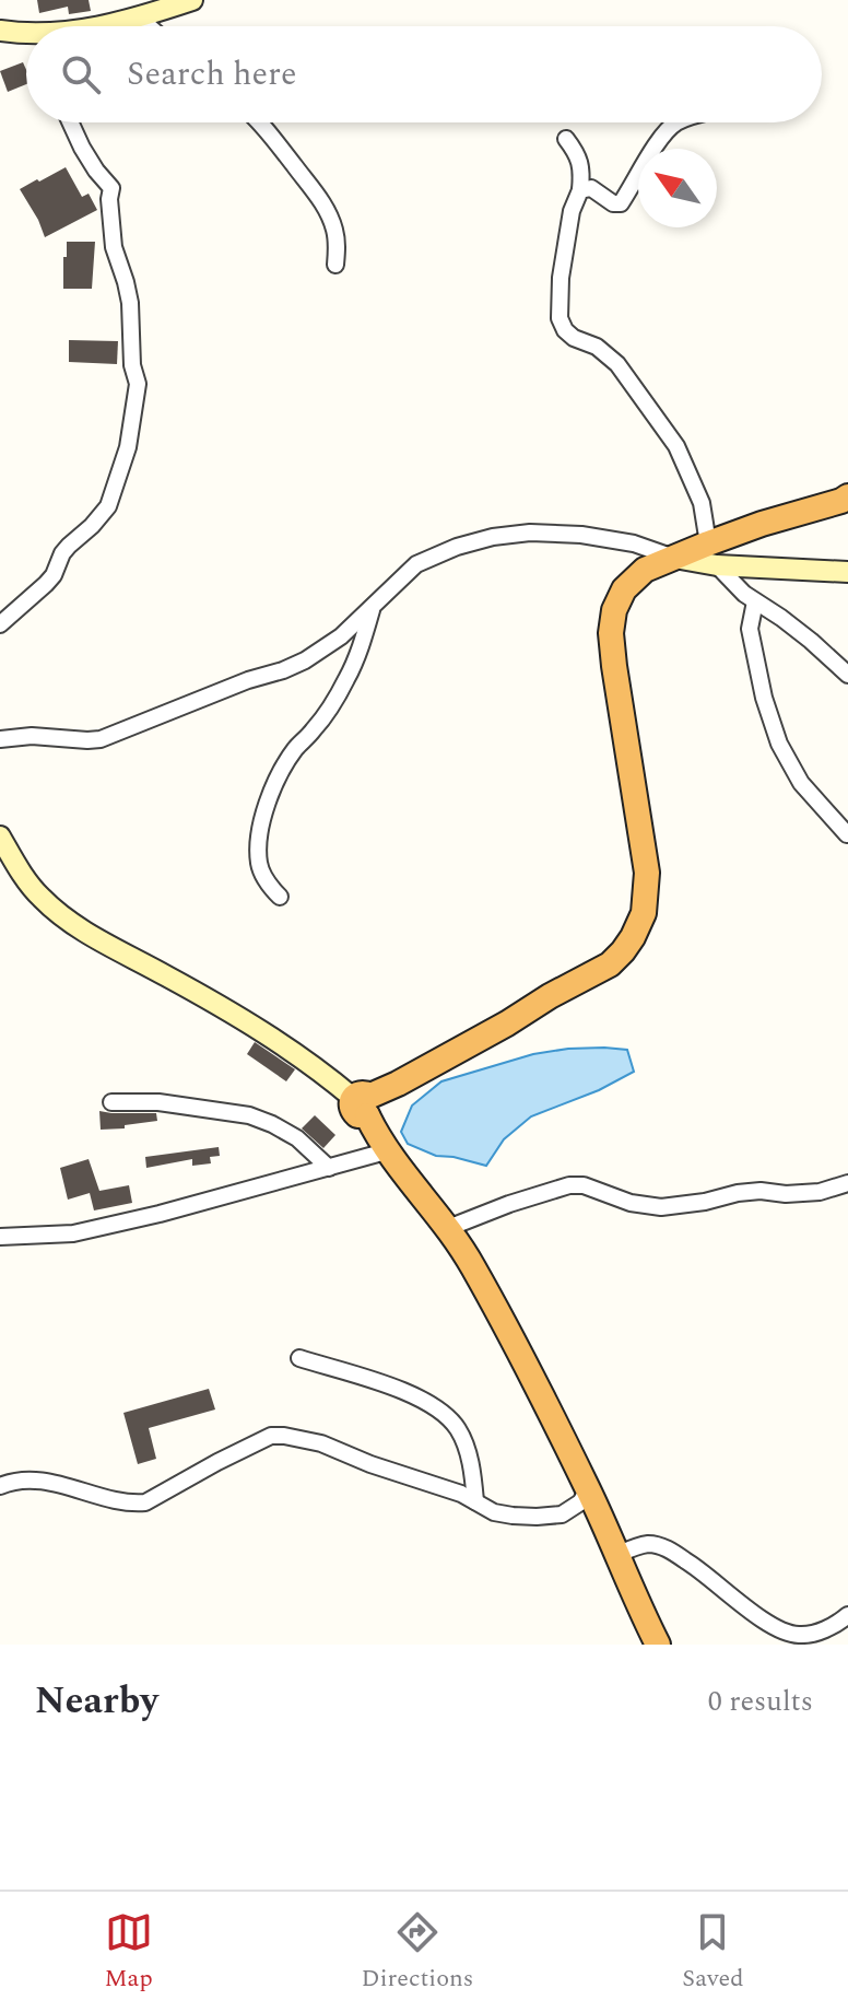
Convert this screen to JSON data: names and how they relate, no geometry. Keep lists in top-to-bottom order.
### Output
{
  "north": "top left",
  "page": {
    "search": "Search here",
    "heading": ["Nearby", "0 results"],
    "nav": ["Map", "Directions", "Saved"]
  }
}
